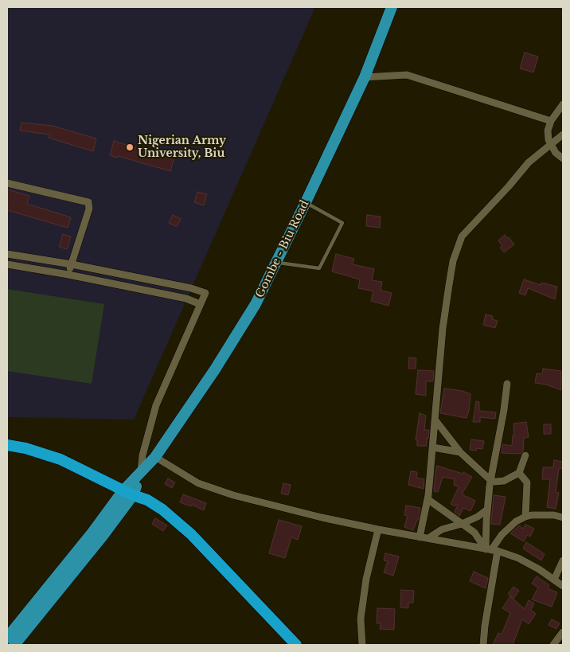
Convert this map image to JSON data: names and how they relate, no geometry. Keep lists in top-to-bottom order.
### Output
{
  "streets": {
    "main road": ["Gombe - Biu Road"]
  },
  "places": ["Nigerian Army University, Biu"]
}
